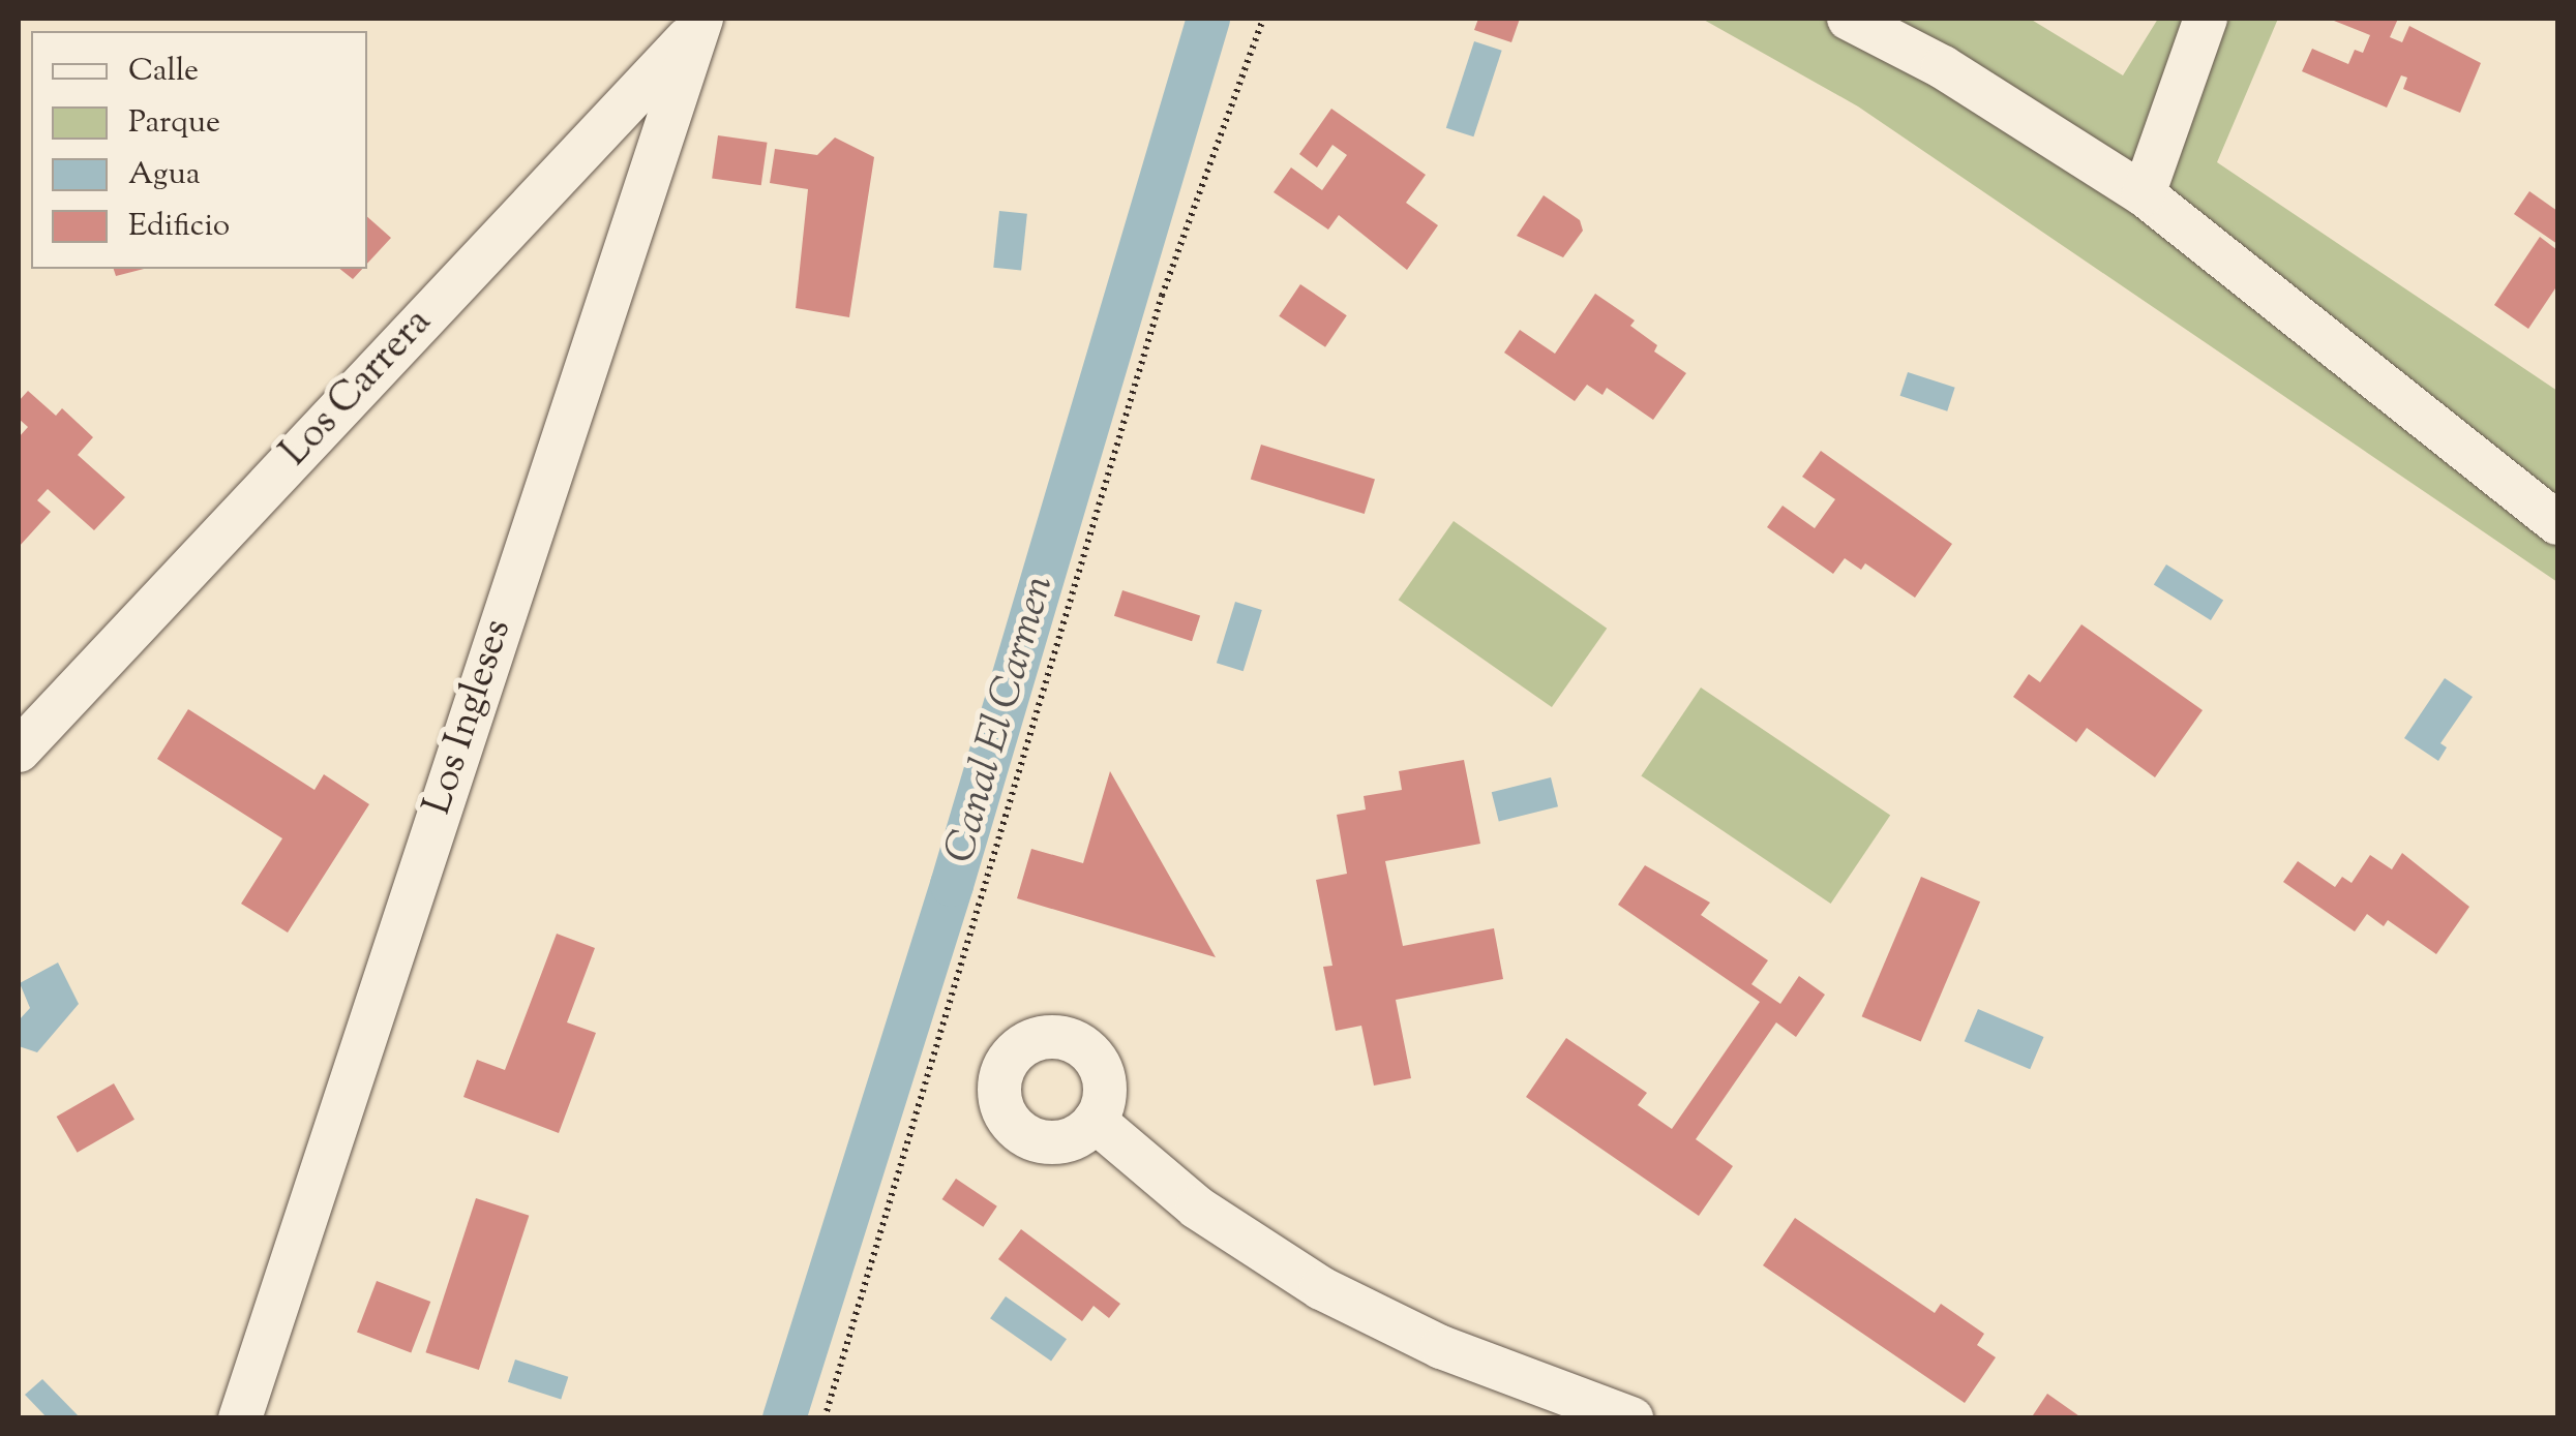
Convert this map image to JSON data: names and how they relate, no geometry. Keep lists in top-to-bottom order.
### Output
{
  "streets": {
    "street": ["Los Carrera", "Los Ingleses"]
  },
  "crossings": [
    ["Los Carrera", "Los Ingleses"]
  ],
  "water": ["Canal El Carmen"],
  "legend": [
    "Calle",
    "Parque",
    "Agua",
    "Edificio"
  ]
}
